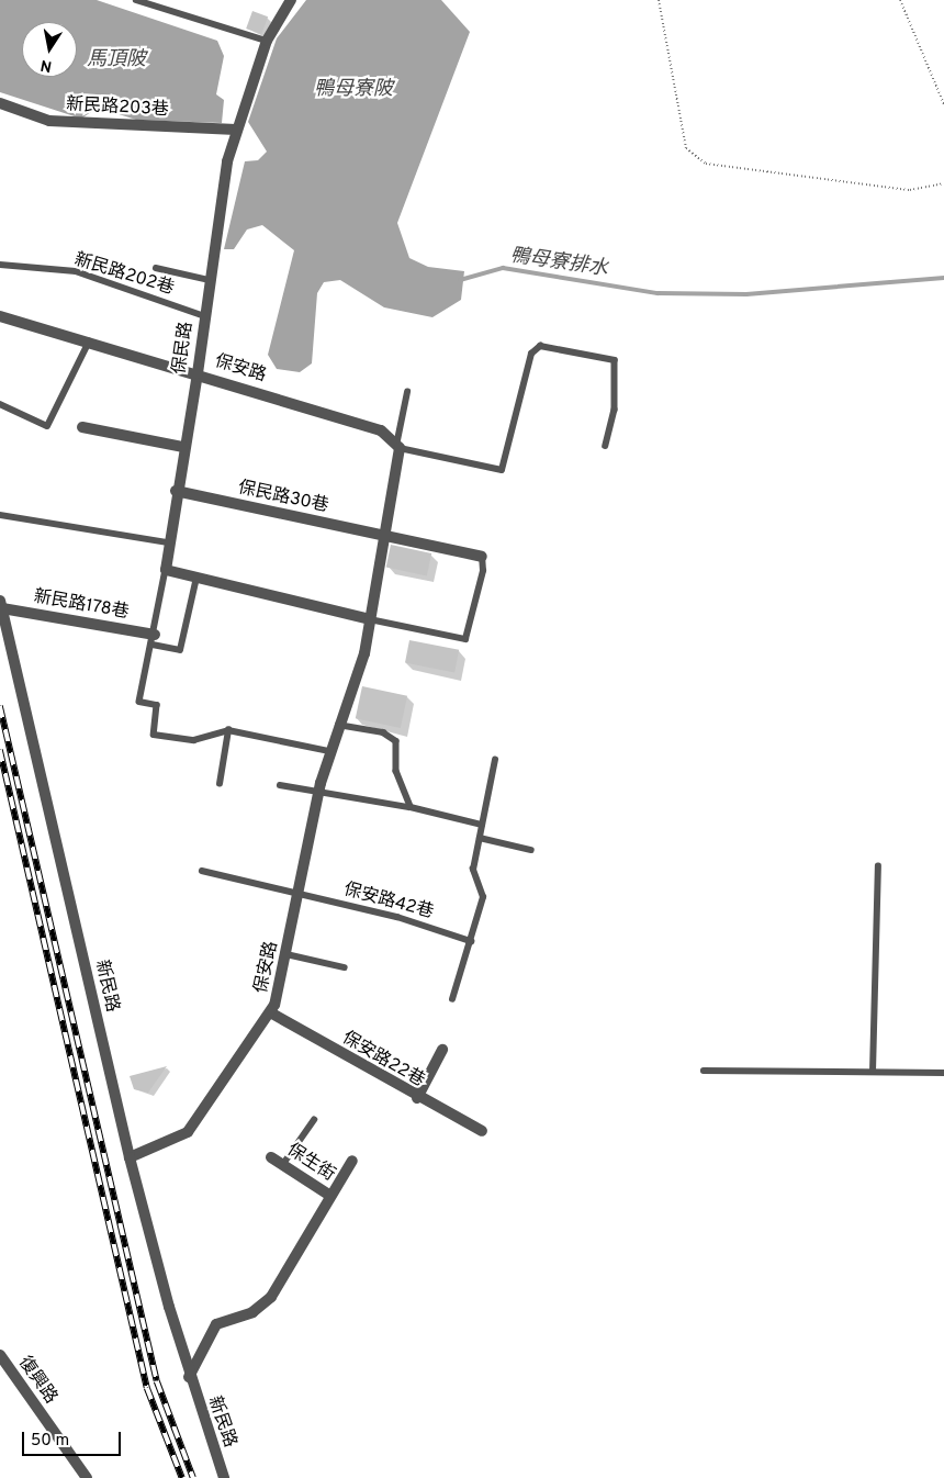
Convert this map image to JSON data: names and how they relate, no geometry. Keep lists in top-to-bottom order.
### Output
{
  "streets": {
    "street": [
      "新民路203巷",
      "保民路",
      "保安路",
      "保民路30巷",
      "新民路178巷",
      "新民路",
      "保安路22巷",
      "保生街",
      "復興路"
    ],
    "lane": ["新民路202巷", "保安路42巷"]
  },
  "crossings": [
    ["新民路203巷", "保民路"],
    ["新民路202巷", "保民路"],
    ["保民路", "保安路"],
    ["保民路", "保民路30巷"],
    ["保安路", "保民路30巷"],
    ["保安路", "保安路42巷"],
    ["保安路", "新民路"],
    ["保安路", "保安路22巷"],
    ["新民路178巷", "新民路"]
  ],
  "water": ["馬頂陂", "鴨母寮陂", "鴨母寮排水"],
  "scale_bar": "50 m",
  "north": "bottom"
}
